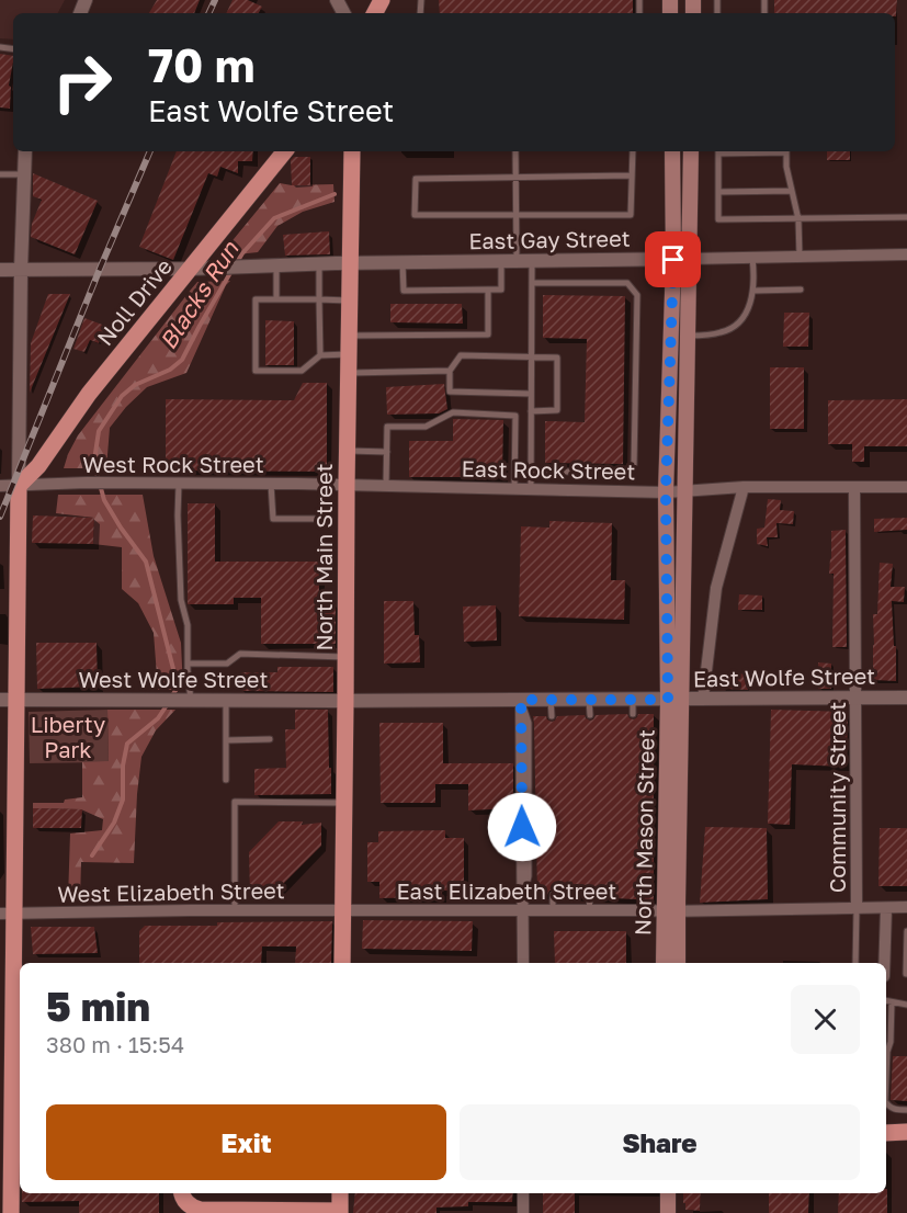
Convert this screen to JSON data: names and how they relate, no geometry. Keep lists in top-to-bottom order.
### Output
{
  "streets": {
    "main road": ["Noll Drive", "North Main Street", "North Mason Street"],
    "street": [
      "East Gay Street",
      "West Rock Street",
      "East Rock Street",
      "East Wolfe Street",
      "West Wolfe Street",
      "Community Street",
      "East Elizabeth Street",
      "West Elizabeth Street"
    ]
  },
  "crossings": [
    ["East Gay Street", "Noll Drive"],
    ["East Gay Street", "North Main Street"],
    ["East Gay Street", "North Mason Street"],
    ["Noll Drive", "West Rock Street"],
    ["West Rock Street", "East Rock Street"],
    ["West Rock Street", "North Main Street"],
    ["East Rock Street", "North Main Street"],
    ["East Rock Street", "Community Street"],
    ["East Rock Street", "North Mason Street"],
    ["North Main Street", "East Wolfe Street"],
    ["North Main Street", "West Wolfe Street"],
    ["North Main Street", "East Elizabeth Street"],
    ["North Main Street", "West Elizabeth Street"],
    ["East Wolfe Street", "West Wolfe Street"],
    ["East Wolfe Street", "Community Street"],
    ["East Wolfe Street", "North Mason Street"],
    ["Community Street", "East Elizabeth Street"],
    ["North Mason Street", "East Elizabeth Street"],
    ["East Elizabeth Street", "West Elizabeth Street"]
  ],
  "water": ["Blacks Run"],
  "parks": ["Liberty Park"],
  "page": {
    "turn": ["70 m", "East Wolfe Street"],
    "heading": ["5 min", "380 m · 15:54"],
    "buttons": ["Exit", "Share"]
  }
}
